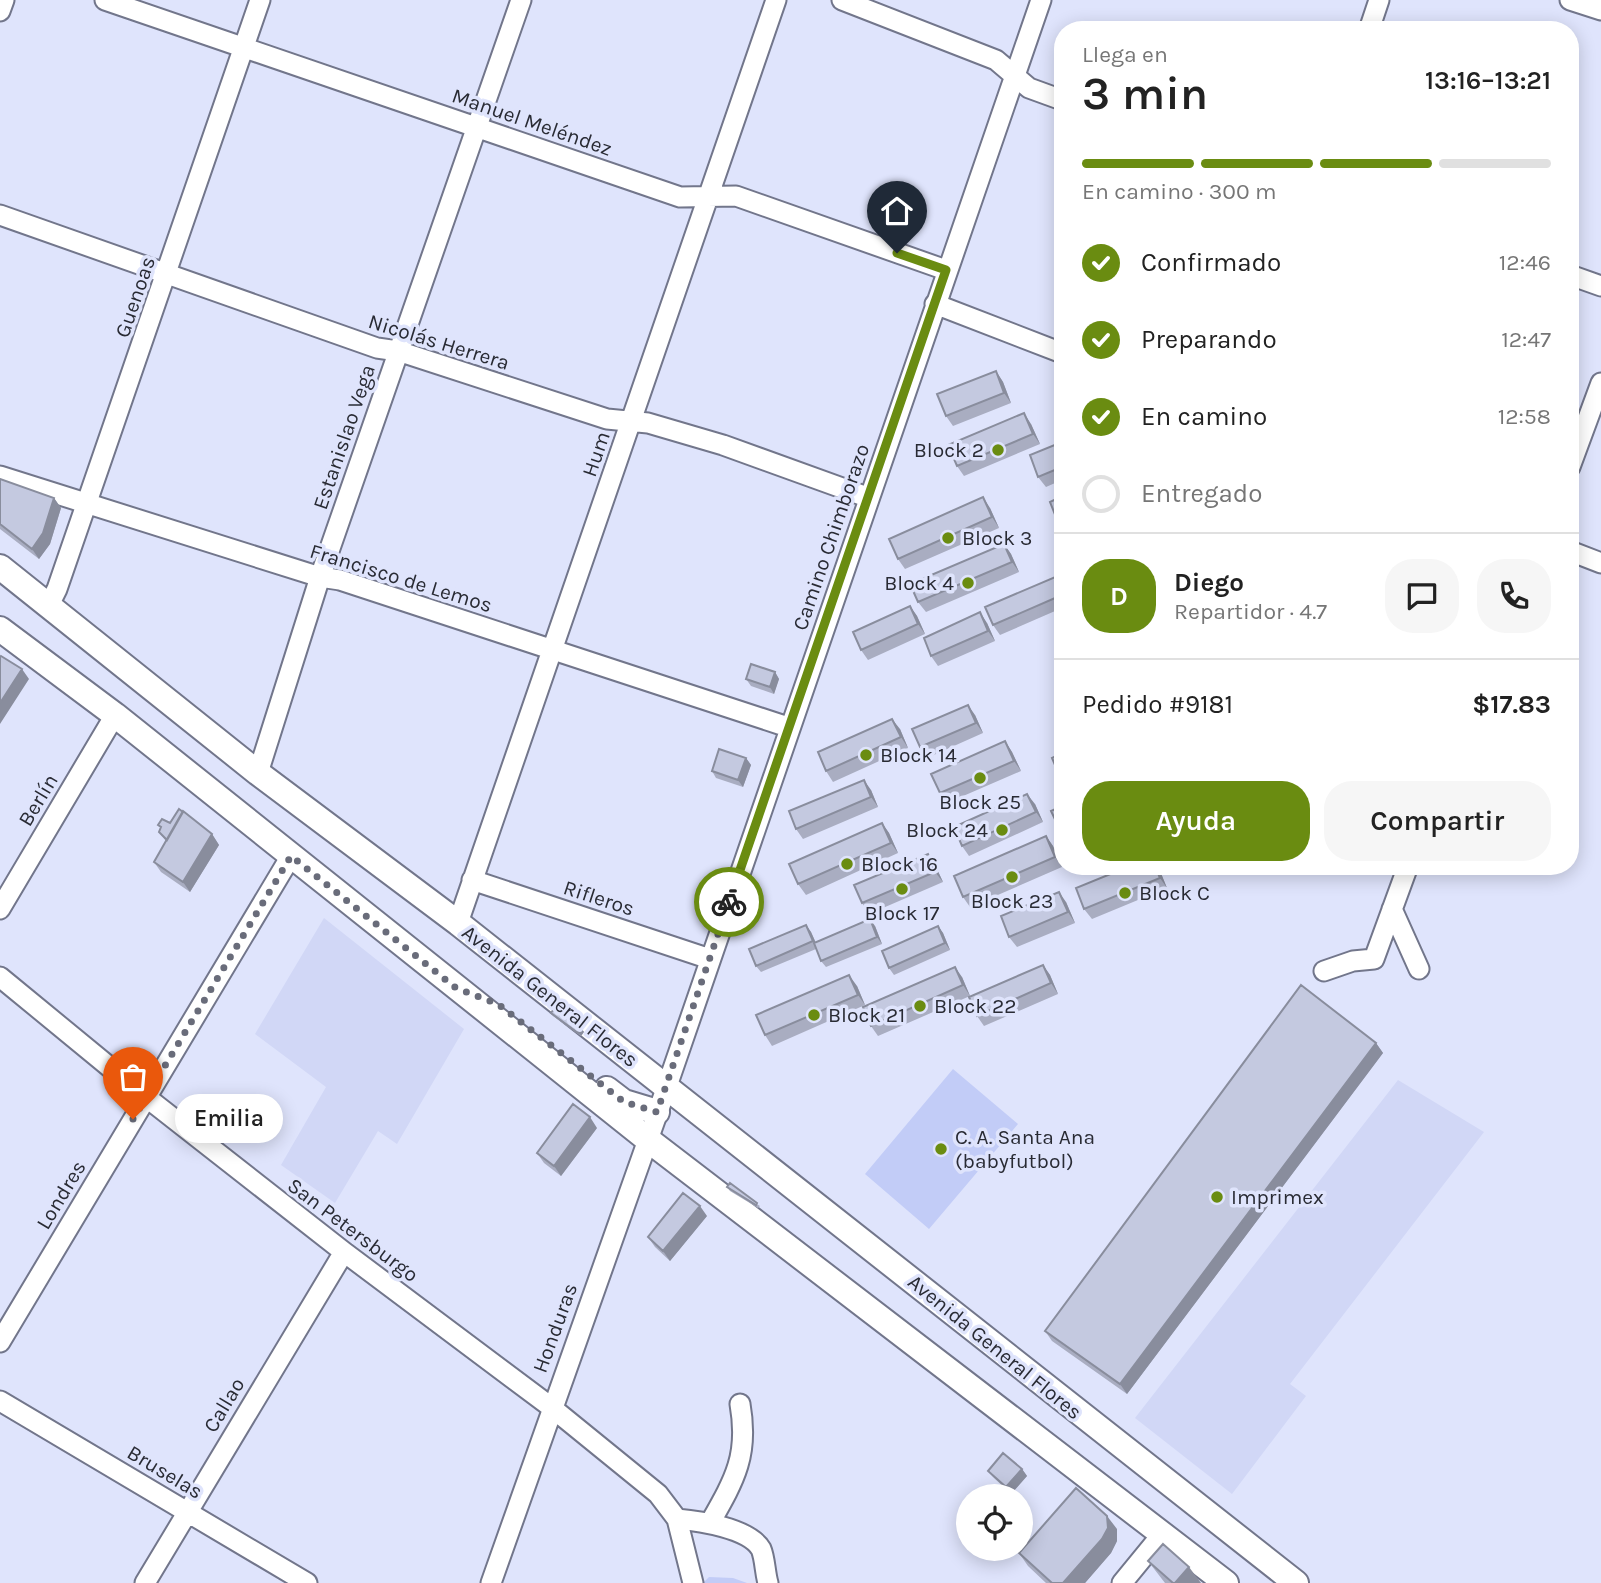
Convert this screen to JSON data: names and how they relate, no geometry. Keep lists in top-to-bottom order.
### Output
{
  "streets": {
    "main road": ["Avenida General Flores"],
    "street": [
      "Manuel Meléndez",
      "Guenoas",
      "Nicolás Herrera",
      "Estanislao Vega",
      "Hum",
      "Camino Chimborazo",
      "Francisco de Lemos",
      "Berlín",
      "Rifleros",
      "Londres",
      "San Petersburgo",
      "Honduras",
      "Callao",
      "Bruselas"
    ]
  },
  "crossings": [
    ["Manuel Meléndez", "Guenoas"],
    ["Manuel Meléndez", "Estanislao Vega"],
    ["Manuel Meléndez", "Hum"],
    ["Manuel Meléndez", "Camino Chimborazo"],
    ["Guenoas", "Nicolás Herrera"],
    ["Guenoas", "Francisco de Lemos"],
    ["Guenoas", "Avenida General Flores"],
    ["Nicolás Herrera", "Estanislao Vega"],
    ["Nicolás Herrera", "Hum"],
    ["Nicolás Herrera", "Camino Chimborazo"],
    ["Estanislao Vega", "Francisco de Lemos"],
    ["Estanislao Vega", "Avenida General Flores"],
    ["Hum", "Francisco de Lemos"],
    ["Hum", "Rifleros"],
    ["Hum", "Avenida General Flores"],
    ["Camino Chimborazo", "Francisco de Lemos"],
    ["Camino Chimborazo", "Rifleros"],
    ["Camino Chimborazo", "Avenida General Flores"],
    ["Camino Chimborazo", "Honduras"],
    ["Berlín", "Avenida General Flores"],
    ["Avenida General Flores", "Londres"],
    ["Avenida General Flores", "Honduras"],
    ["Londres", "San Petersburgo"],
    ["San Petersburgo", "Honduras"],
    ["San Petersburgo", "Callao"],
    ["Callao", "Bruselas"]
  ],
  "places": [
    "Block 2",
    "Block 3",
    "Block 4",
    "Block 14",
    "Block 25",
    "Block 24",
    "Block 16",
    "Block 23",
    "Block 17",
    "Block C",
    "Block 22",
    "Block 21",
    "Emilia",
    "C. A. Santa Ana (babyfutbol)",
    "Imprimex"
  ],
  "page": {
    "heading": ["3 min", "Llega en", "13:16–13:21"],
    "panel": [
      "Diego",
      "Repartidor · 4.7",
      "Pedido #9181",
      "$17.83"
    ],
    "bar": "En camino · 300 m",
    "list": [
      ["Confirmado", "12:46"],
      ["Preparando", "12:47"],
      ["En camino", "12:58"],
      "Entregado"
    ],
    "round": "D",
    "buttons": ["Ayuda", "Compartir"],
    "bubble": "Emilia"
  }
}
